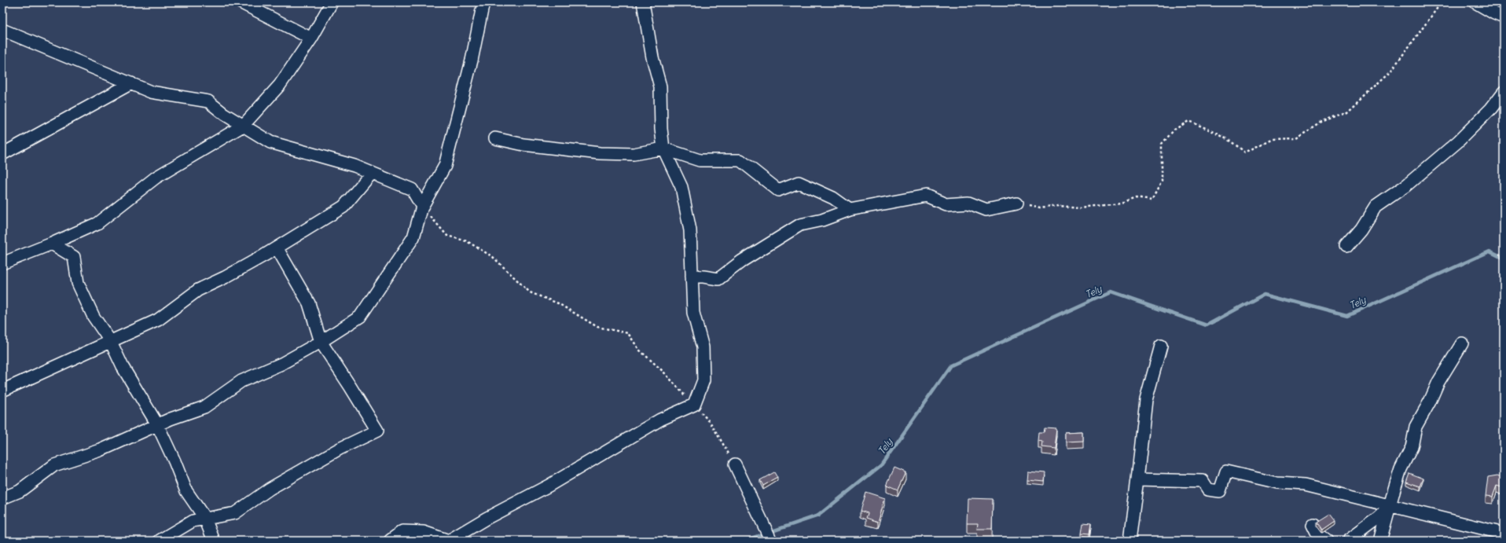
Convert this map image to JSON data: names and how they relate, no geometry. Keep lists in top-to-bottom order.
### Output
{
  "water": ["Tely"]
}
